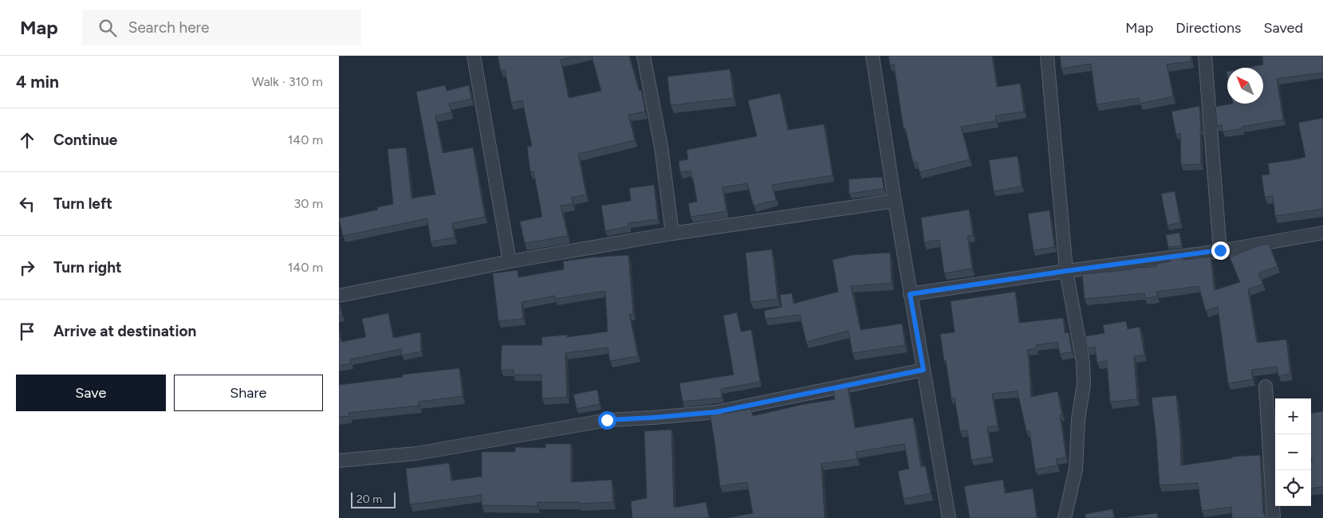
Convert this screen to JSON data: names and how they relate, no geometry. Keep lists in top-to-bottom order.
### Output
{
  "scale_bar": "20 m",
  "north": "top left",
  "page": {
    "header": "Map",
    "search": "Search here",
    "nav": ["Map", "Directions", "Saved"],
    "heading": ["4 min", "Walk · 310 m"],
    "list": [
      ["Continue", "140 m"],
      ["Turn left", "30 m"],
      ["Turn right", "140 m"],
      "Arrive at destination"
    ],
    "buttons": ["Save", "Share"],
    "map_buttons": ["+", "−"],
    "scale": "20 m"
  }
}
